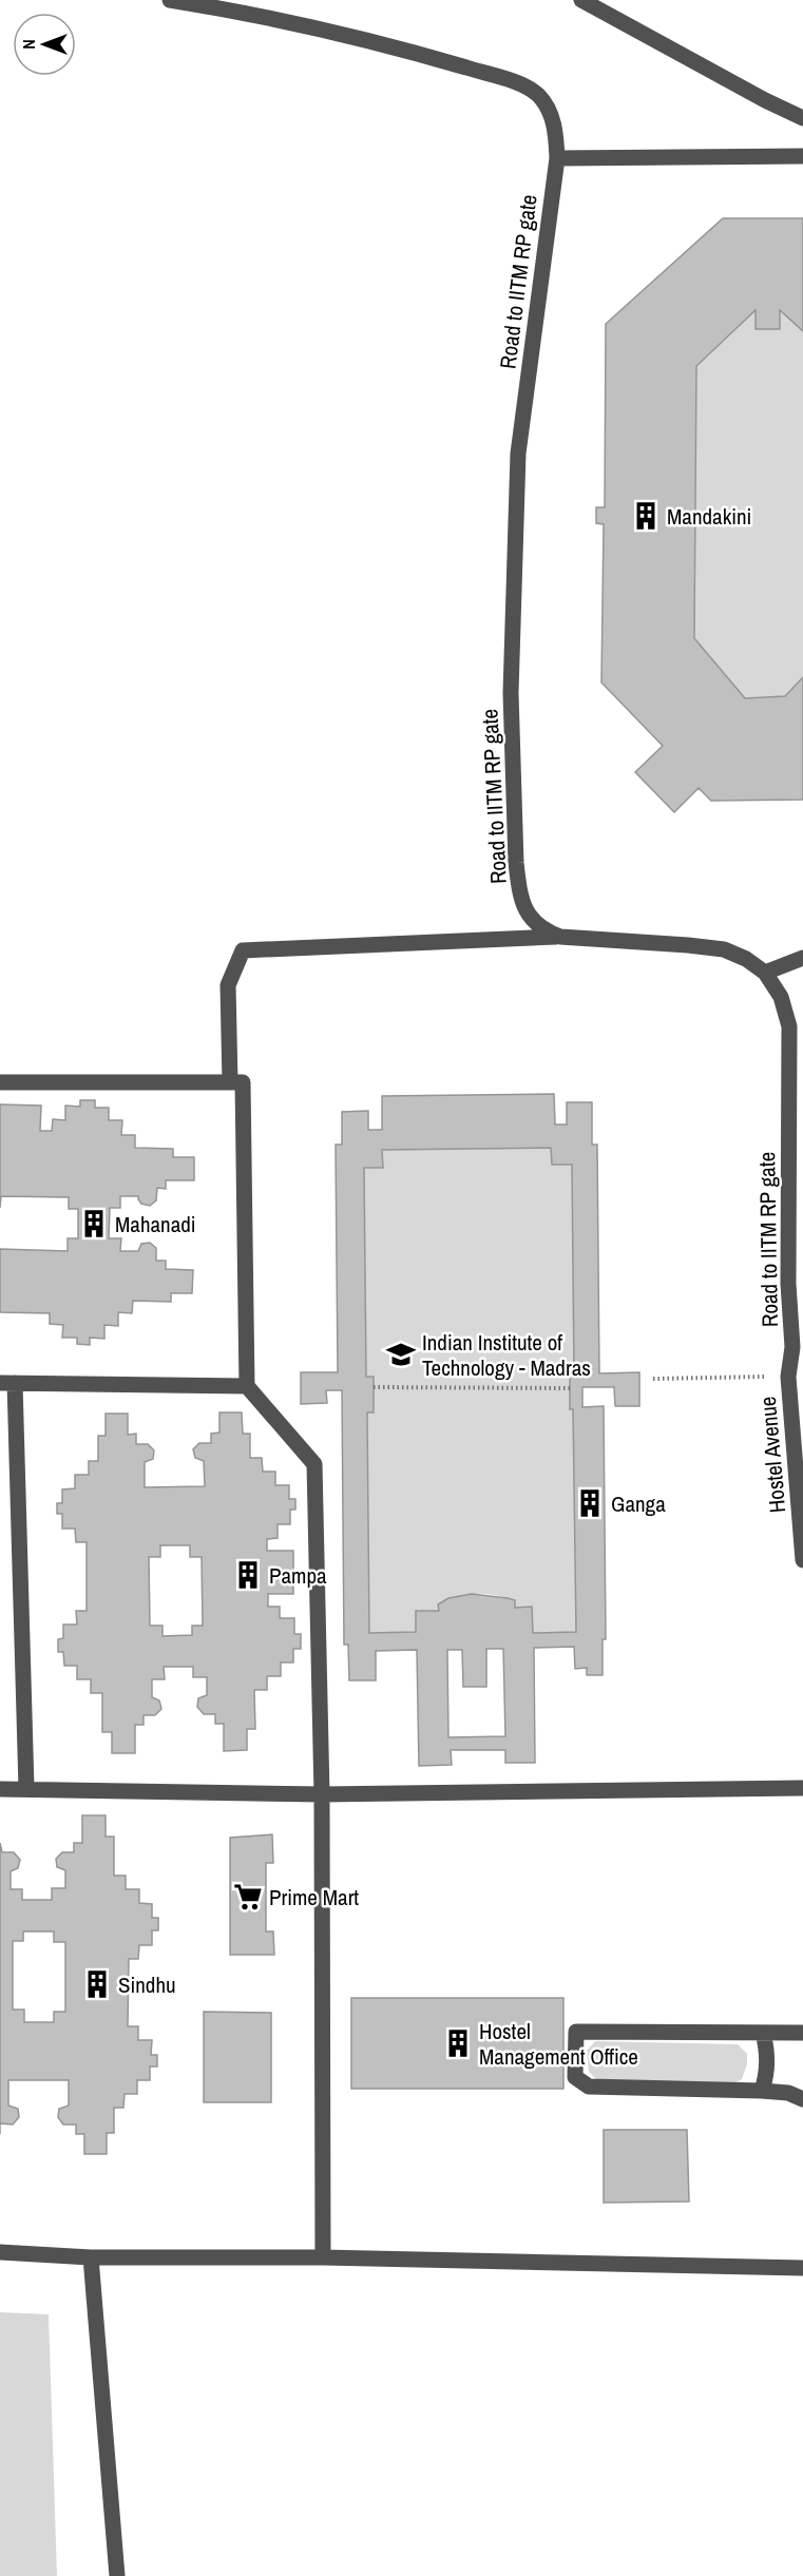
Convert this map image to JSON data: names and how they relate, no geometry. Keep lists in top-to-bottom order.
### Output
{
  "streets": {
    "street": ["Road to IITM RP gate", "Hostel Avenue"]
  },
  "crossings": [
    ["Road to IITM RP gate", "Hostel Avenue"]
  ],
  "places": {
    "building": [
      "Mandakini",
      "Mahanadi",
      "Ganga",
      "Pampa",
      "Sindhu",
      "Hostel Management Office"
    ],
    "school or university": ["Indian Institute of Technology - Madras"],
    "supermarket": ["Prime Mart"]
  },
  "north": "left"
}
